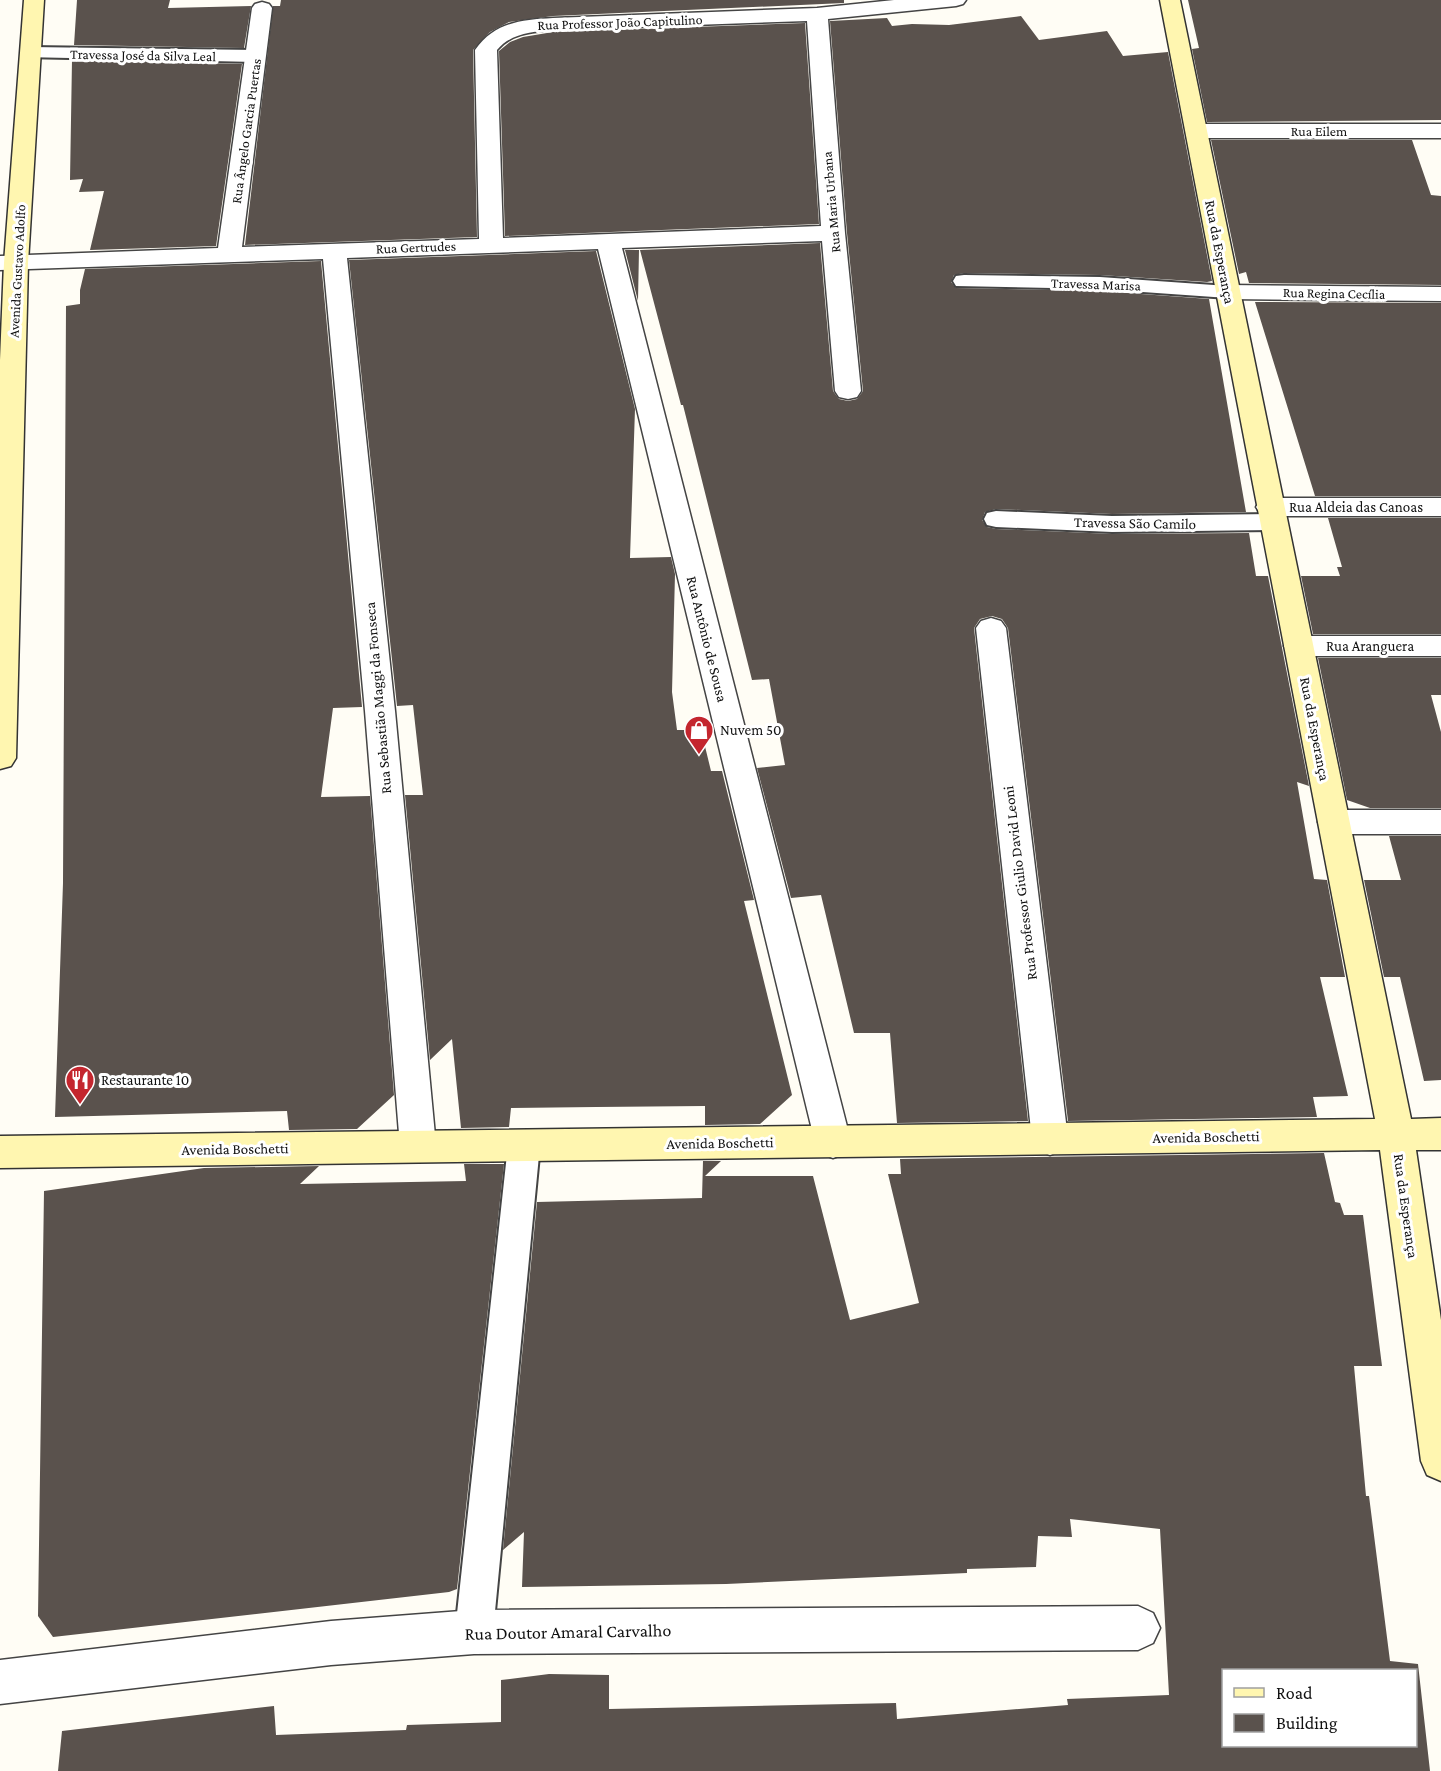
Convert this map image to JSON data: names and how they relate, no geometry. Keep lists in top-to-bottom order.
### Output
{
  "streets": {
    "street": [
      "Rua Professor João Capitulino",
      "Rua Ângelo Garcia Puertas",
      "Rua Eilem",
      "Rua Maria Urbana",
      "Rua Gertrudes",
      "Rua da Esperança",
      "Avenida Gustavo Adolfo",
      "Rua Regina Cecília",
      "Rua Aldeia das Canoas",
      "Rua Antônio de Sousa",
      "Rua Aranguera",
      "Rua Sebastião Maggi da Fonseca",
      "Rua Professor Giulio David Leoni",
      "Avenida Boschetti",
      "Rua Doutor Amaral Carvalho"
    ],
    "lane": ["Travessa José da Silva Leal", "Travessa Marisa", "Travessa São Camilo"]
  },
  "crossings": [
    ["Rua Professor João Capitulino", "Rua Maria Urbana"],
    ["Rua Professor João Capitulino", "Rua Gertrudes"],
    ["Travessa José da Silva Leal", "Rua Ângelo Garcia Puertas"],
    ["Travessa José da Silva Leal", "Avenida Gustavo Adolfo"],
    ["Rua Ângelo Garcia Puertas", "Rua Gertrudes"],
    ["Rua Eilem", "Rua da Esperança"],
    ["Rua Maria Urbana", "Rua Gertrudes"],
    ["Rua Gertrudes", "Avenida Gustavo Adolfo"],
    ["Rua Gertrudes", "Rua Antônio de Sousa"],
    ["Rua Gertrudes", "Rua Sebastião Maggi da Fonseca"],
    ["Rua da Esperança", "Travessa Marisa"],
    ["Rua da Esperança", "Rua Regina Cecília"],
    ["Rua da Esperança", "Rua Aldeia das Canoas"],
    ["Rua da Esperança", "Travessa São Camilo"],
    ["Rua da Esperança", "Rua Aranguera"],
    ["Rua da Esperança", "Avenida Boschetti"],
    ["Travessa Marisa", "Rua Regina Cecília"],
    ["Rua Aldeia das Canoas", "Travessa São Camilo"],
    ["Rua Antônio de Sousa", "Avenida Boschetti"],
    ["Rua Sebastião Maggi da Fonseca", "Avenida Boschetti"],
    ["Rua Professor Giulio David Leoni", "Avenida Boschetti"]
  ],
  "places": {
    "shop": ["Nuvem 50"],
    "restaurant": ["Restaurante 10"]
  },
  "legend": ["Road", "Building"]
}
